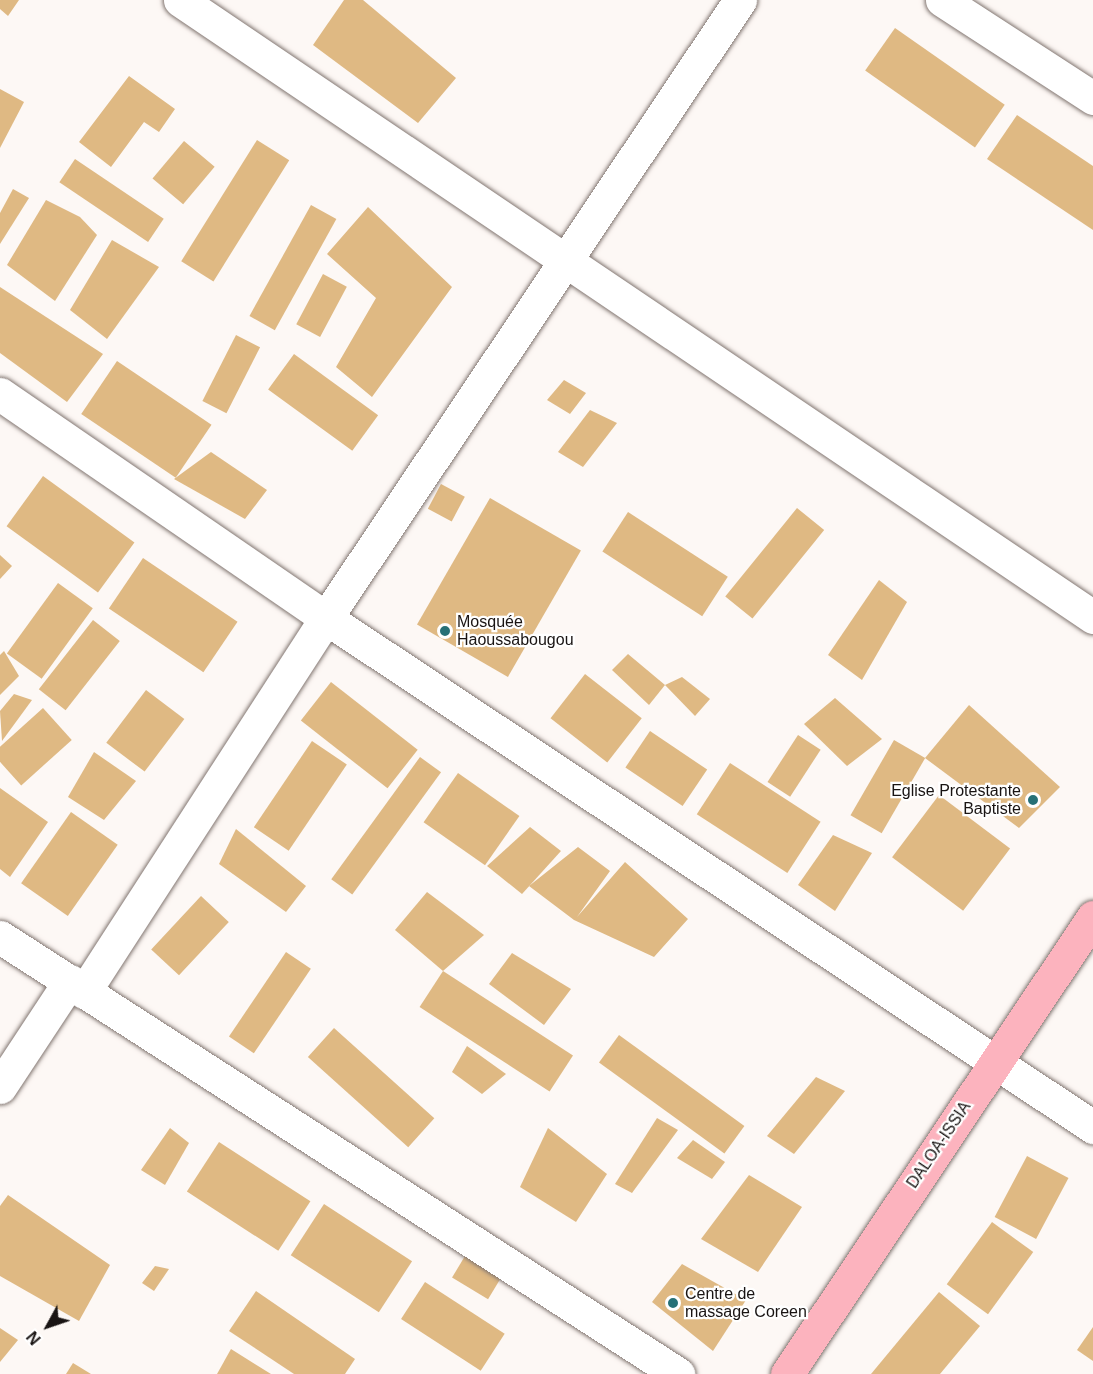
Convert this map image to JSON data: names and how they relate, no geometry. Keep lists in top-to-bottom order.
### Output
{
  "streets": {
    "main road": ["DALOA-ISSIA"]
  },
  "places": ["Mosquée Haoussabougou", "Eglise Protestante Baptiste", "Centre de massage Coreen"],
  "north": "bottom left"
}
